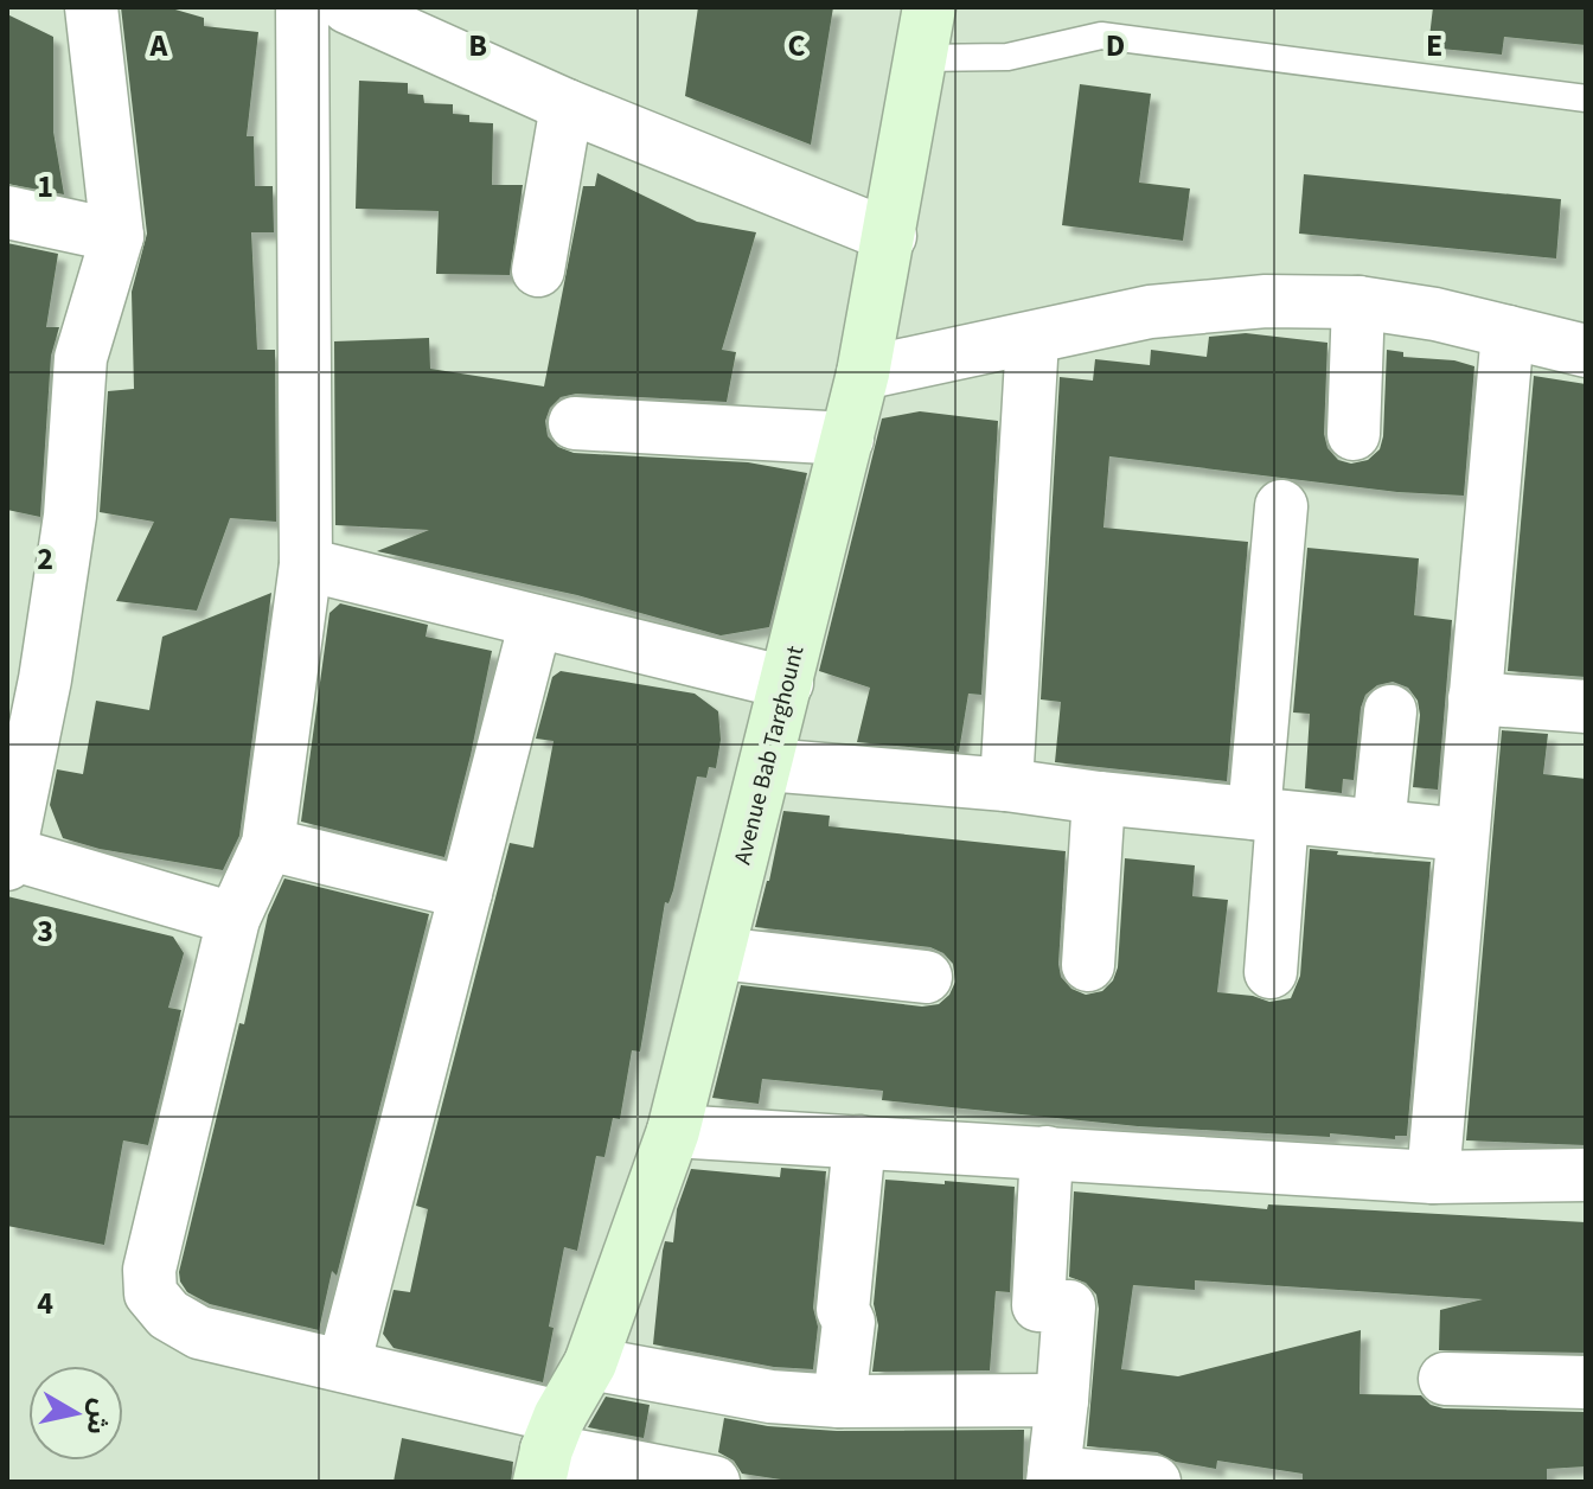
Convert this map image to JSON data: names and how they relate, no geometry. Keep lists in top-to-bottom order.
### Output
{
  "streets": {
    "street": ["Avenue Bab Targhount"]
  },
  "north": "right",
  "grid": {
    "columns": [
      "A",
      "B",
      "C",
      "D",
      "E"
    ],
    "rows": [
      "1",
      "2",
      "3",
      "4"
    ]
  }
}
